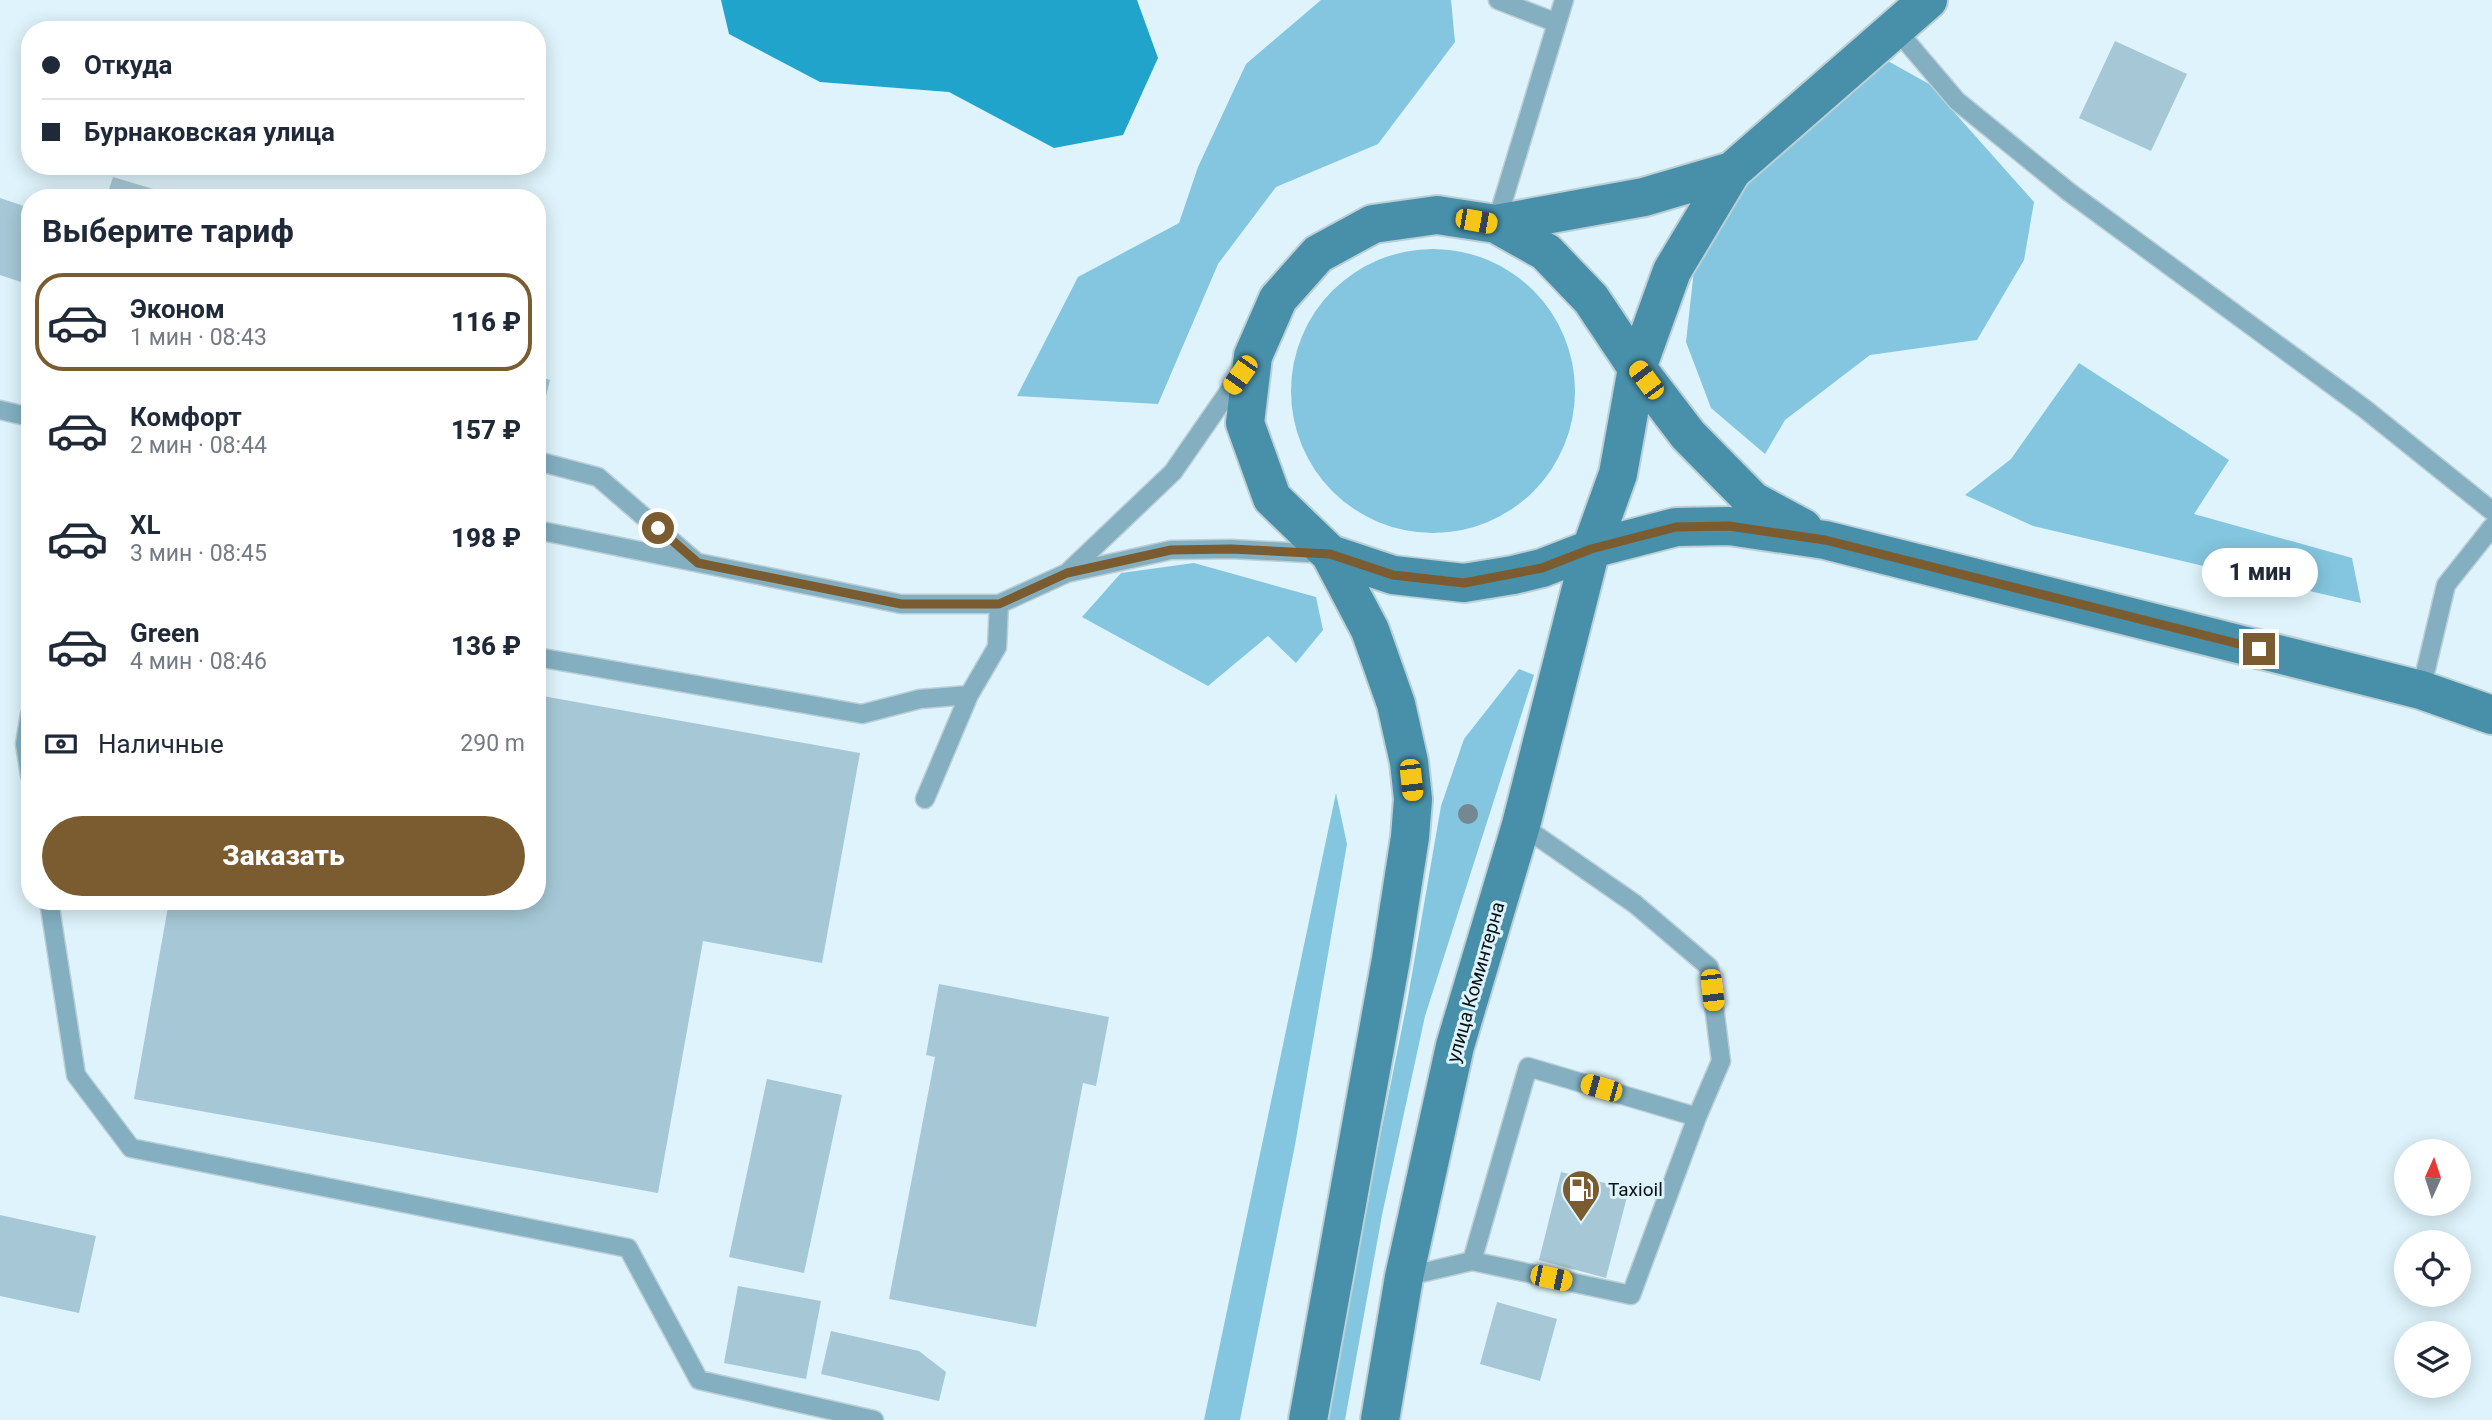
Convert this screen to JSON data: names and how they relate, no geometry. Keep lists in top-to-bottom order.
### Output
{
  "streets": {
    "main road": ["улица Коминтерна"]
  },
  "places": {
    "fuel station": ["Taxioil"]
  },
  "north": "top",
  "page": {
    "banner": ["Откуда", "Бурнаковская улица"],
    "heading": "Выберите тариф",
    "list": [
      {
        "name": "Эконом",
        "note": "1 мин · 08:43",
        "value": "116 ₽"
      },
      {
        "name": "Комфорт",
        "note": "2 мин · 08:44",
        "value": "157 ₽"
      },
      {
        "name": "XL",
        "note": "3 мин · 08:45",
        "value": "198 ₽"
      },
      {
        "name": "Green",
        "note": "4 мин · 08:46",
        "value": "136 ₽"
      }
    ],
    "bubble": "1 мин",
    "pay": ["Наличные", "290 m"],
    "buttons": "Заказать"
  }
}
